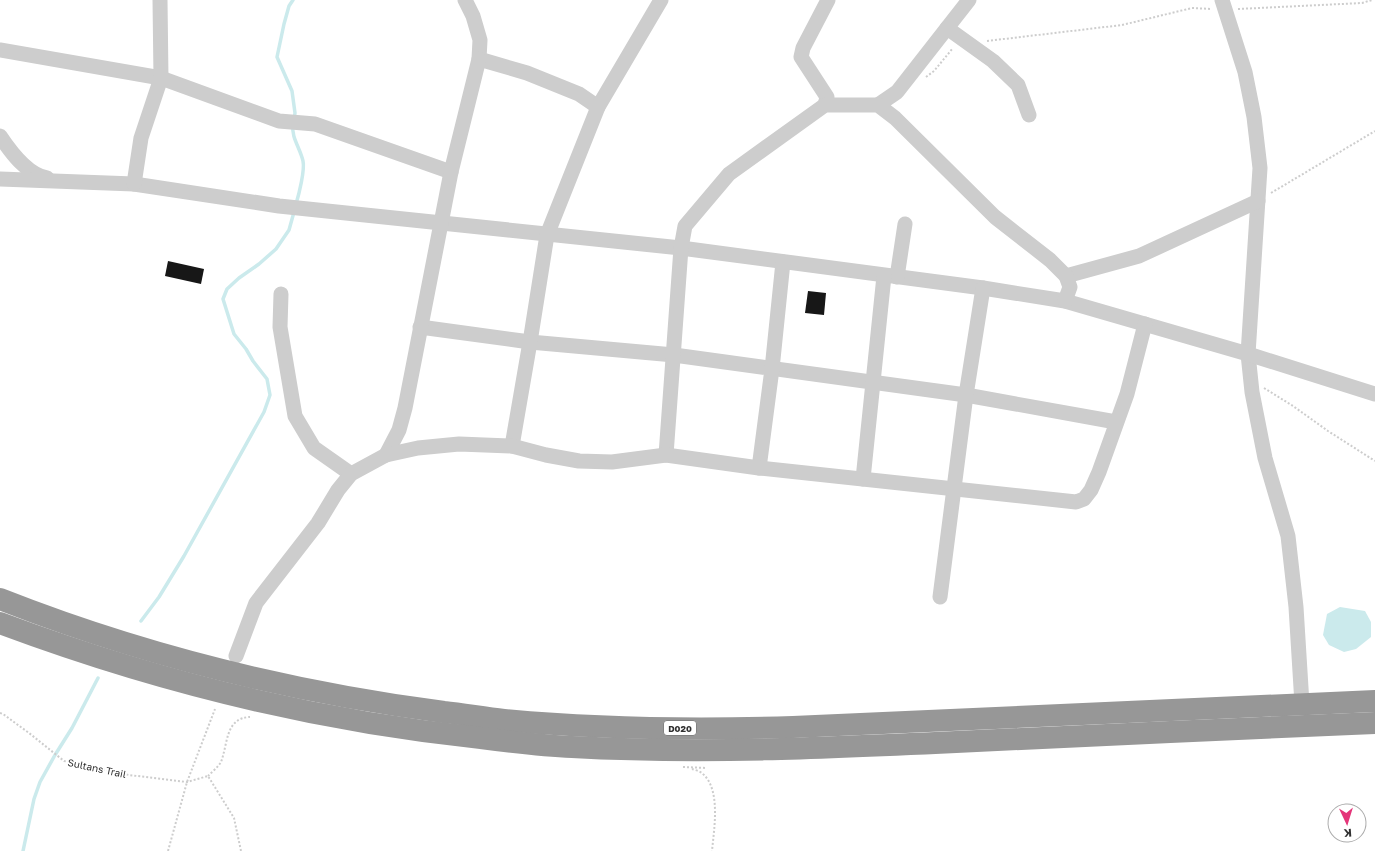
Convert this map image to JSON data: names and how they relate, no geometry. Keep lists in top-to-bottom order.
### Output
{
  "streets": {
    "highway": ["D020"],
    "path": ["Sultans Trail"]
  },
  "north": "bottom"
}
